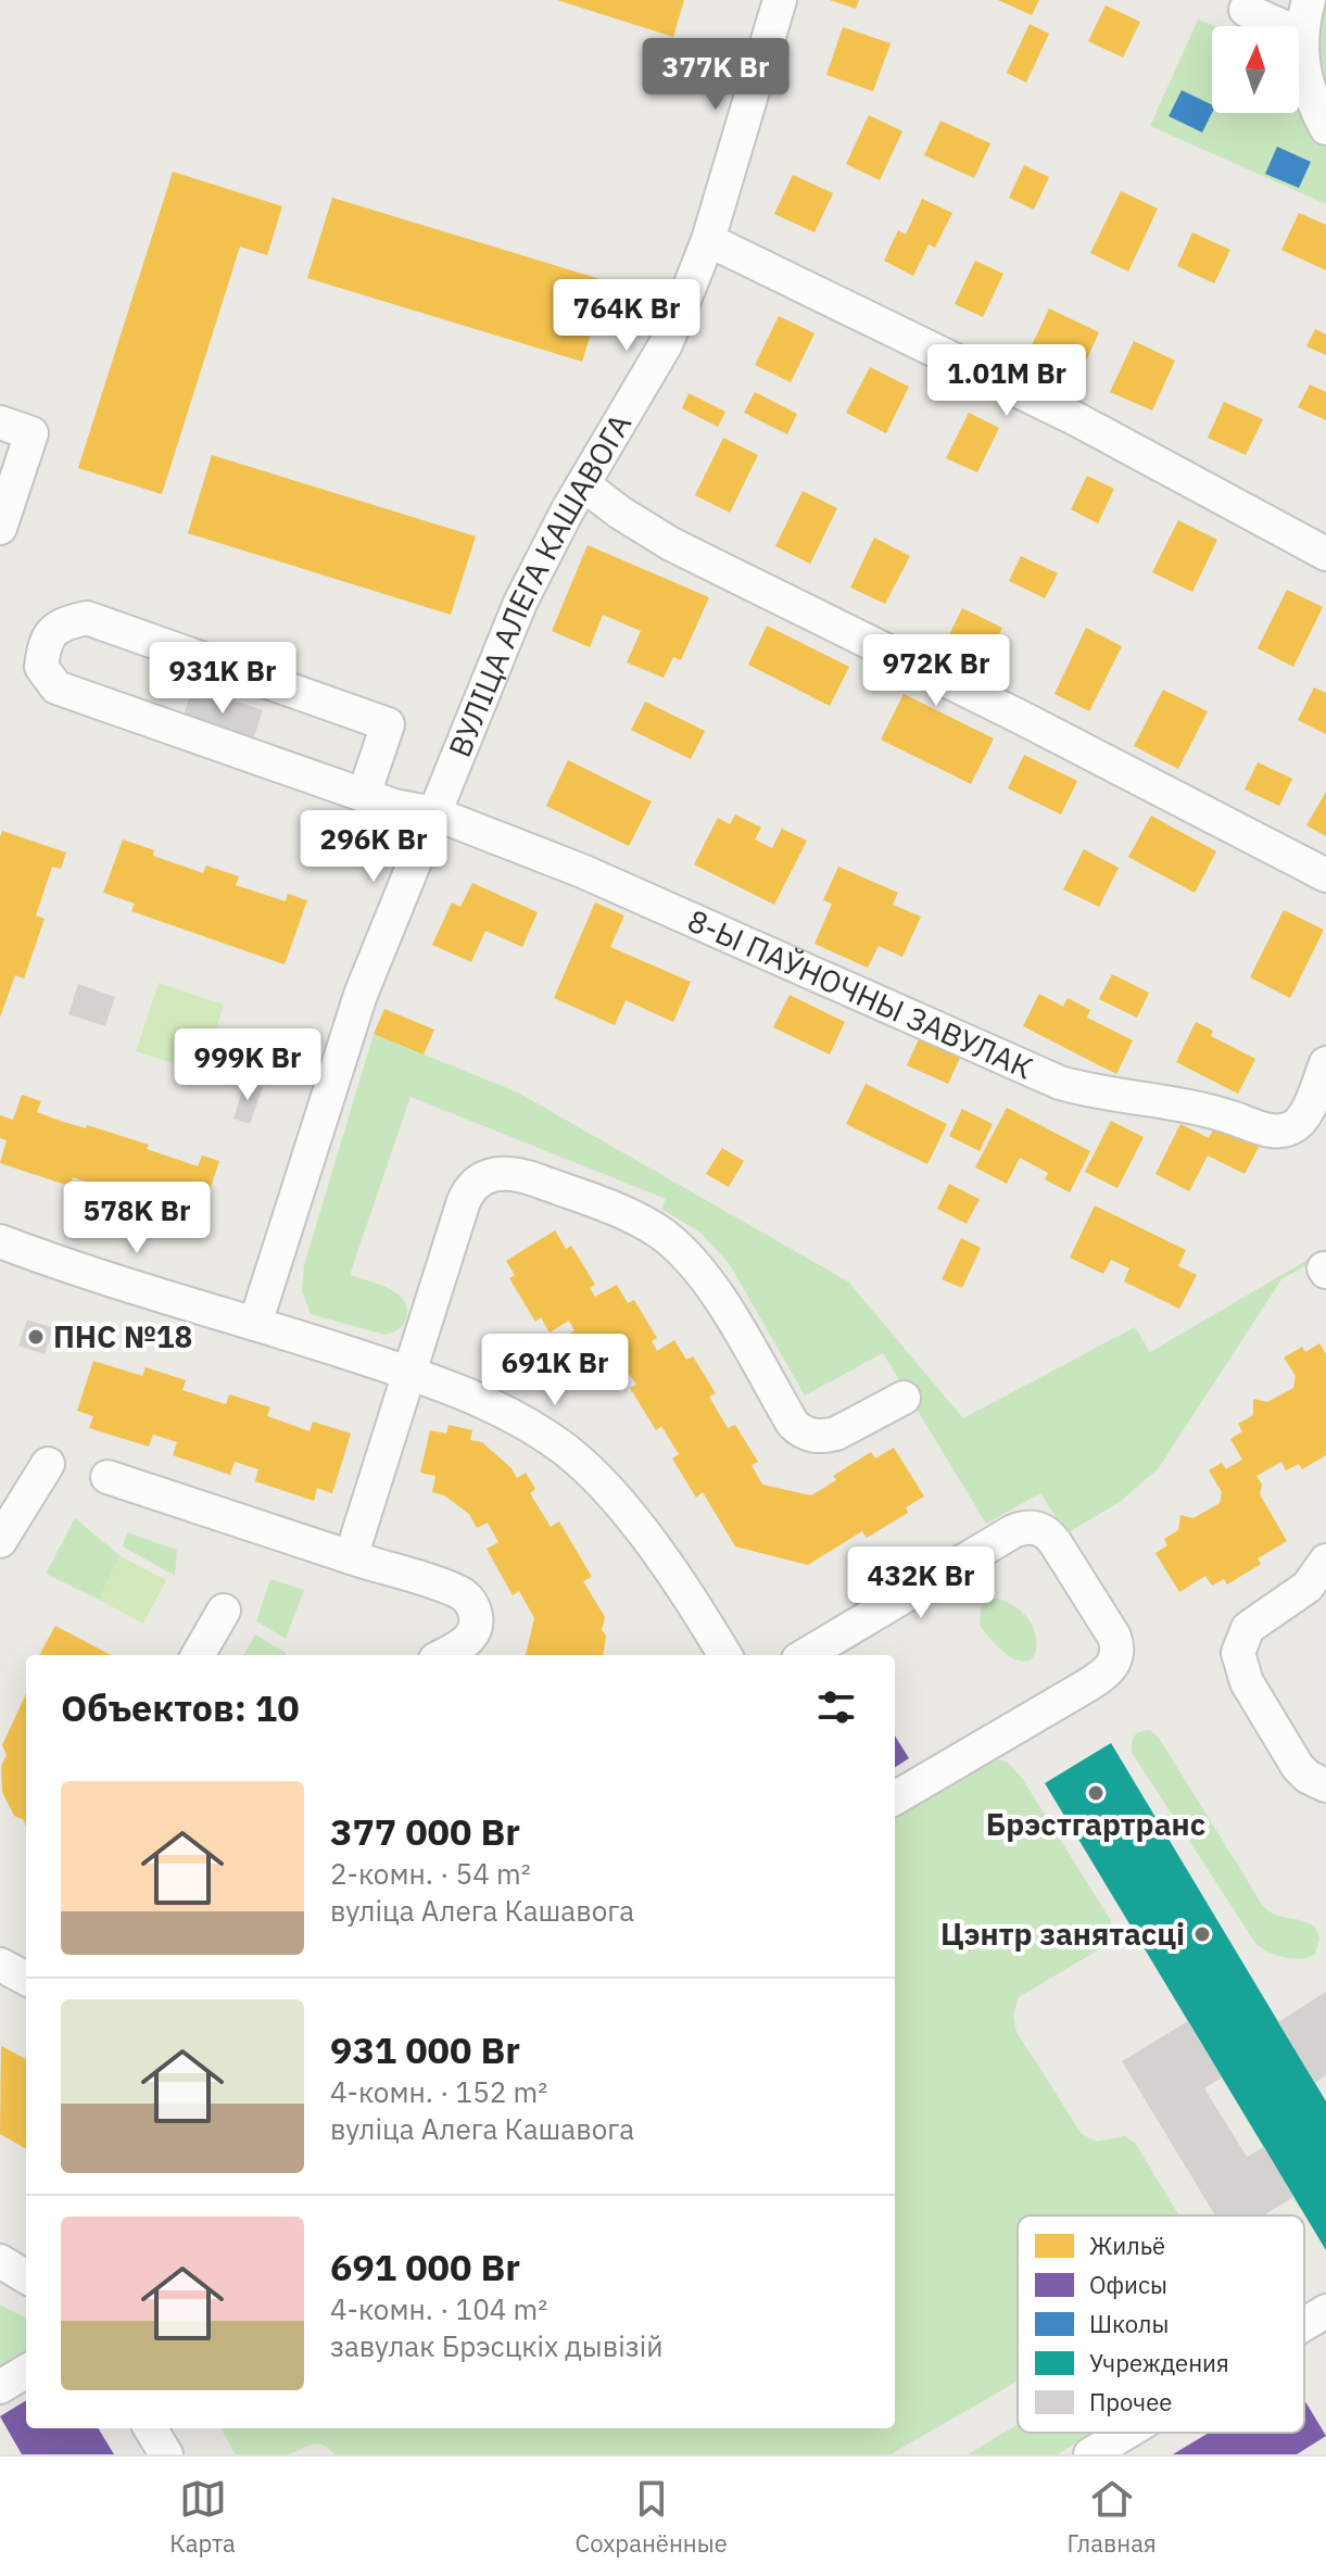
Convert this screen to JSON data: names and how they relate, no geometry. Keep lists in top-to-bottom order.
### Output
{
  "streets": {
    "street": ["ВУЛІЦА АЛЕГА КАШАВОГА", "8-Ы ПАЎНОЧНЫ ЗАВУЛАК"]
  },
  "crossings": [
    ["ВУЛІЦА АЛЕГА КАШАВОГА", "8-Ы ПАЎНОЧНЫ ЗАВУЛАК"]
  ],
  "places": ["ПНС №18", "Брэстгартранс", "Цэнтр занятасці"],
  "legend": [
    "Жильё",
    "Офисы",
    "Школы",
    "Учреждения",
    "Прочее"
  ],
  "north": "top",
  "page": {
    "price": [
      "377K Br",
      "764K Br",
      "1.01M Br",
      "972K Br",
      "931K Br",
      "296K Br",
      "999K Br",
      "578K Br",
      "691K Br",
      "432K Br"
    ],
    "heading": "Объектов: 10",
    "list": [
      {
        "name": "377 000 Br",
        "note": "2-комн. · 54 m² · вуліца Алега Кашавога"
      },
      {
        "name": "931 000 Br",
        "note": "4-комн. · 152 m² · вуліца Алега Кашавога"
      },
      {
        "name": "691 000 Br",
        "note": "4-комн. · 104 m² · завулак Брэсцкіх дывізій"
      }
    ],
    "tabs": ["Карта", "Сохранённые", "Главная"]
  }
}
